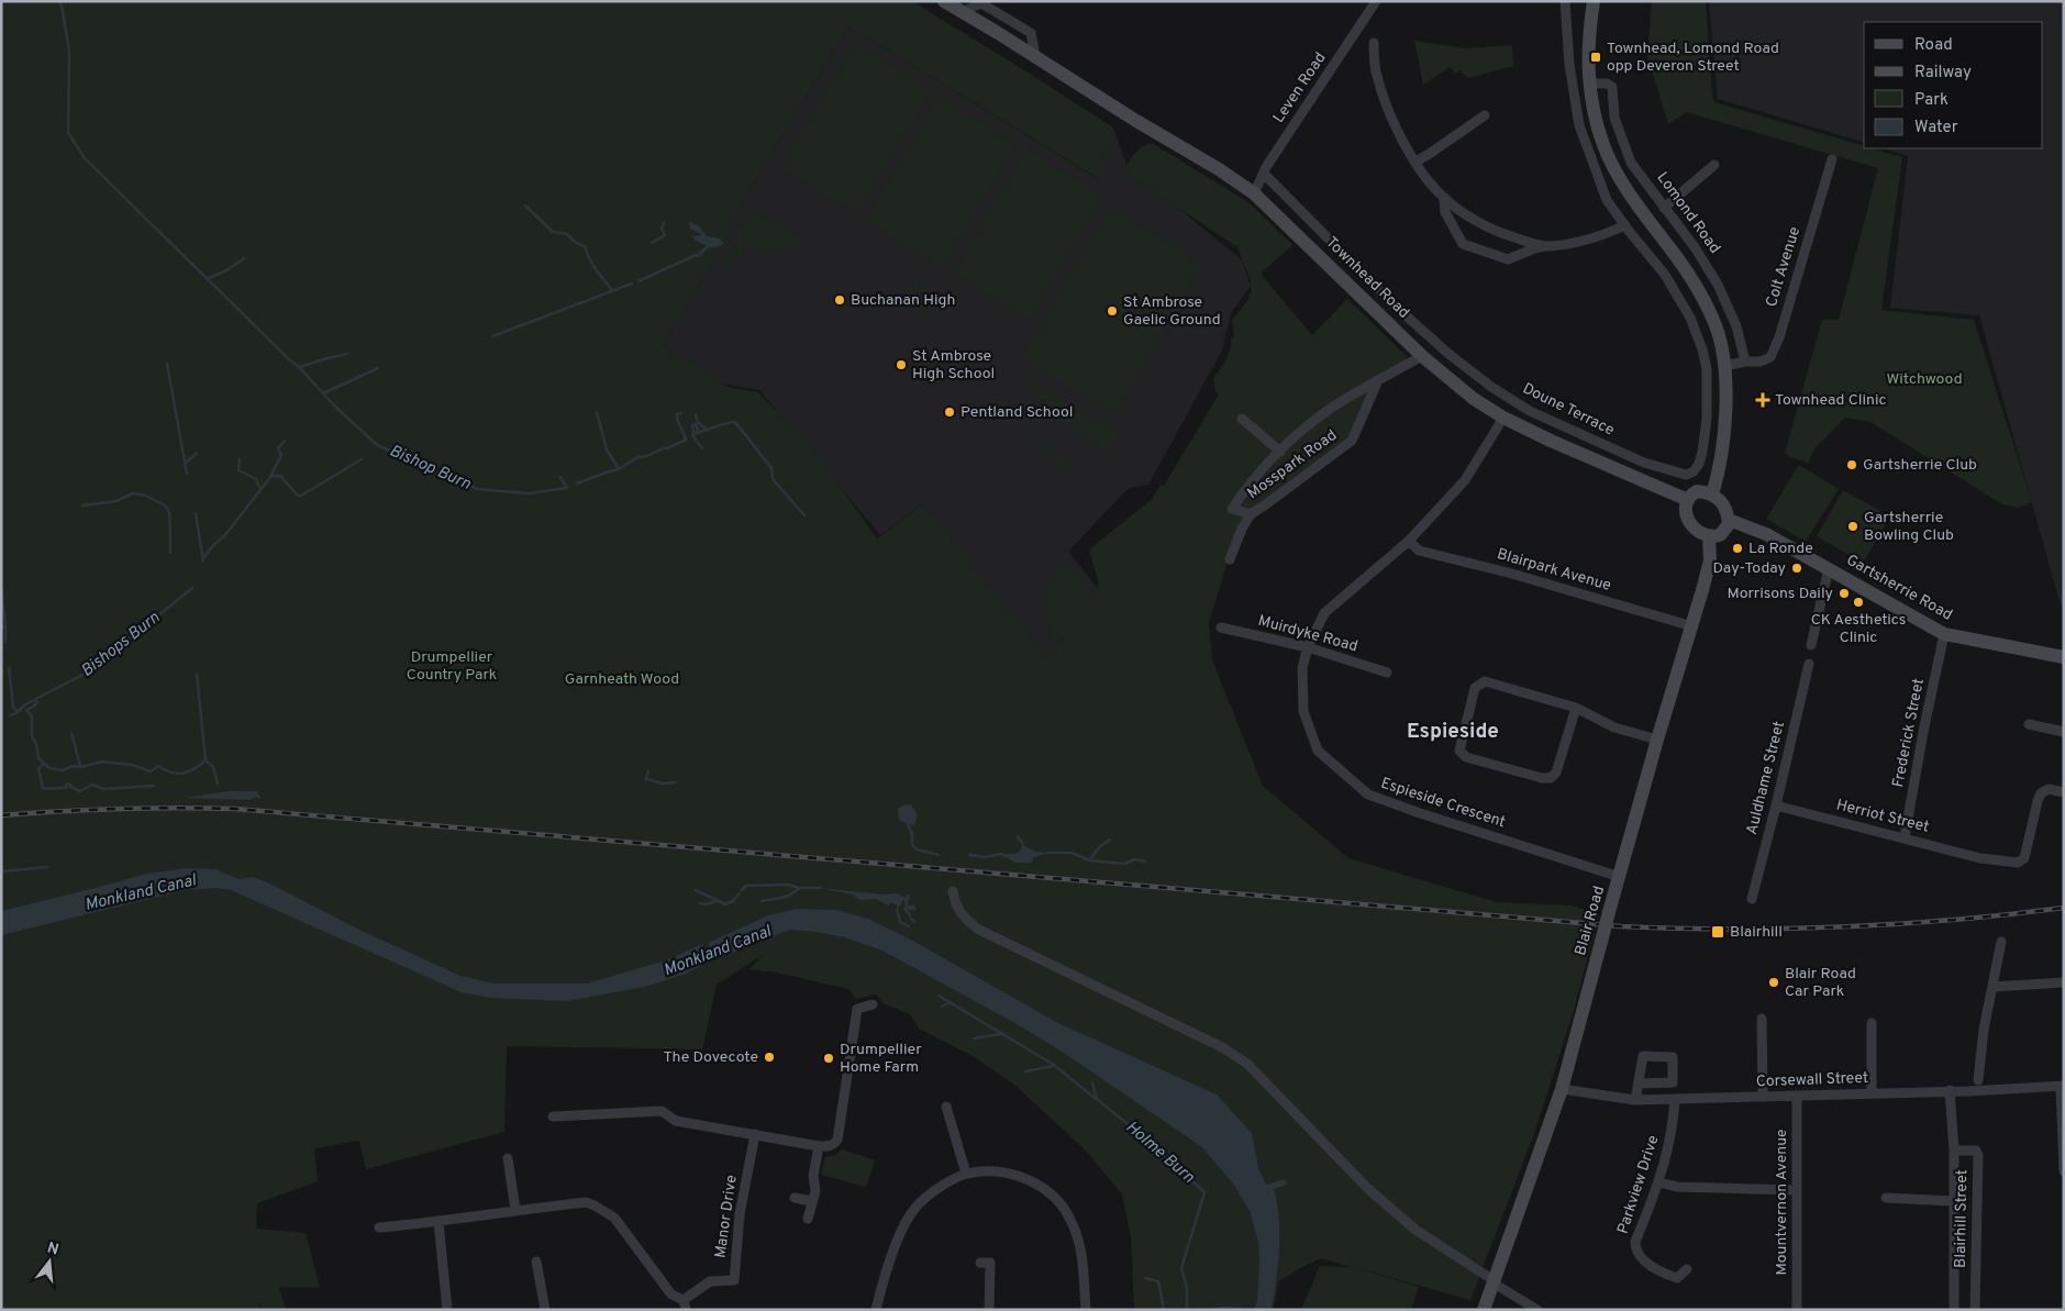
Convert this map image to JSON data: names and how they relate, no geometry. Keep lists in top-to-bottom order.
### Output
{
  "streets": {
    "street": [
      "Leven Road",
      "Lomond Road",
      "Colt Avenue",
      "Townhead Road",
      "Doune Terrace",
      "Mosspark Road",
      "Blairpark Avenue",
      "Gartsherrie Road",
      "Muirdyke Road",
      "Frederick Street",
      "Auldhame Street",
      "Espieside Crescent",
      "Herriot Street",
      "Blair Road",
      "Corsewall Street",
      "Parkview Drive",
      "Mountvernon Avenue",
      "Manor Drive",
      "Blairhill Street"
    ]
  },
  "crossings": [
    ["Leven Road", "Townhead Road"],
    ["Leven Road", "Doune Terrace"],
    ["Lomond Road", "Colt Avenue"],
    ["Townhead Road", "Mosspark Road"],
    ["Townhead Road", "Gartsherrie Road"],
    ["Townhead Road", "Espieside Crescent"],
    ["Townhead Road", "Blair Road"],
    ["Blairpark Avenue", "Espieside Crescent"],
    ["Blairpark Avenue", "Blair Road"],
    ["Gartsherrie Road", "Frederick Street"],
    ["Gartsherrie Road", "Blair Road"],
    ["Muirdyke Road", "Espieside Crescent"],
    ["Frederick Street", "Herriot Street"],
    ["Auldhame Street", "Herriot Street"],
    ["Espieside Crescent", "Blair Road"],
    ["Blair Road", "Corsewall Street"],
    ["Corsewall Street", "Parkview Drive"],
    ["Corsewall Street", "Mountvernon Avenue"],
    ["Corsewall Street", "Blairhill Street"]
  ],
  "districts": ["Espieside"],
  "water": [
    "Bishop Burn",
    "Bishops Burn",
    "Monkland Canal",
    "Holme Burn"
  ],
  "parks": ["Witchwood", "Drumpellier Country Park", "Garnheath Wood"],
  "places": {
    "transit": ["Townhead, Lomond Road opp Deveron Street", "Blairhill"],
    "other": [
      "Buchanan High",
      "St Ambrose Gaelic Ground",
      "St Ambrose High School",
      "Pentland School",
      "Gartsherrie Club",
      "Gartsherrie Bowling Club",
      "La Ronde",
      "Day-Today",
      "Morrisons Daily",
      "CK Aesthetics Clinic",
      "Blair Road Car Park",
      "The Dovecote",
      "Drumpellier Home Farm"
    ],
    "health": ["Townhead Clinic"]
  },
  "legend": [
    "Road",
    "Railway",
    "Park",
    "Water"
  ],
  "north": "top"
}
